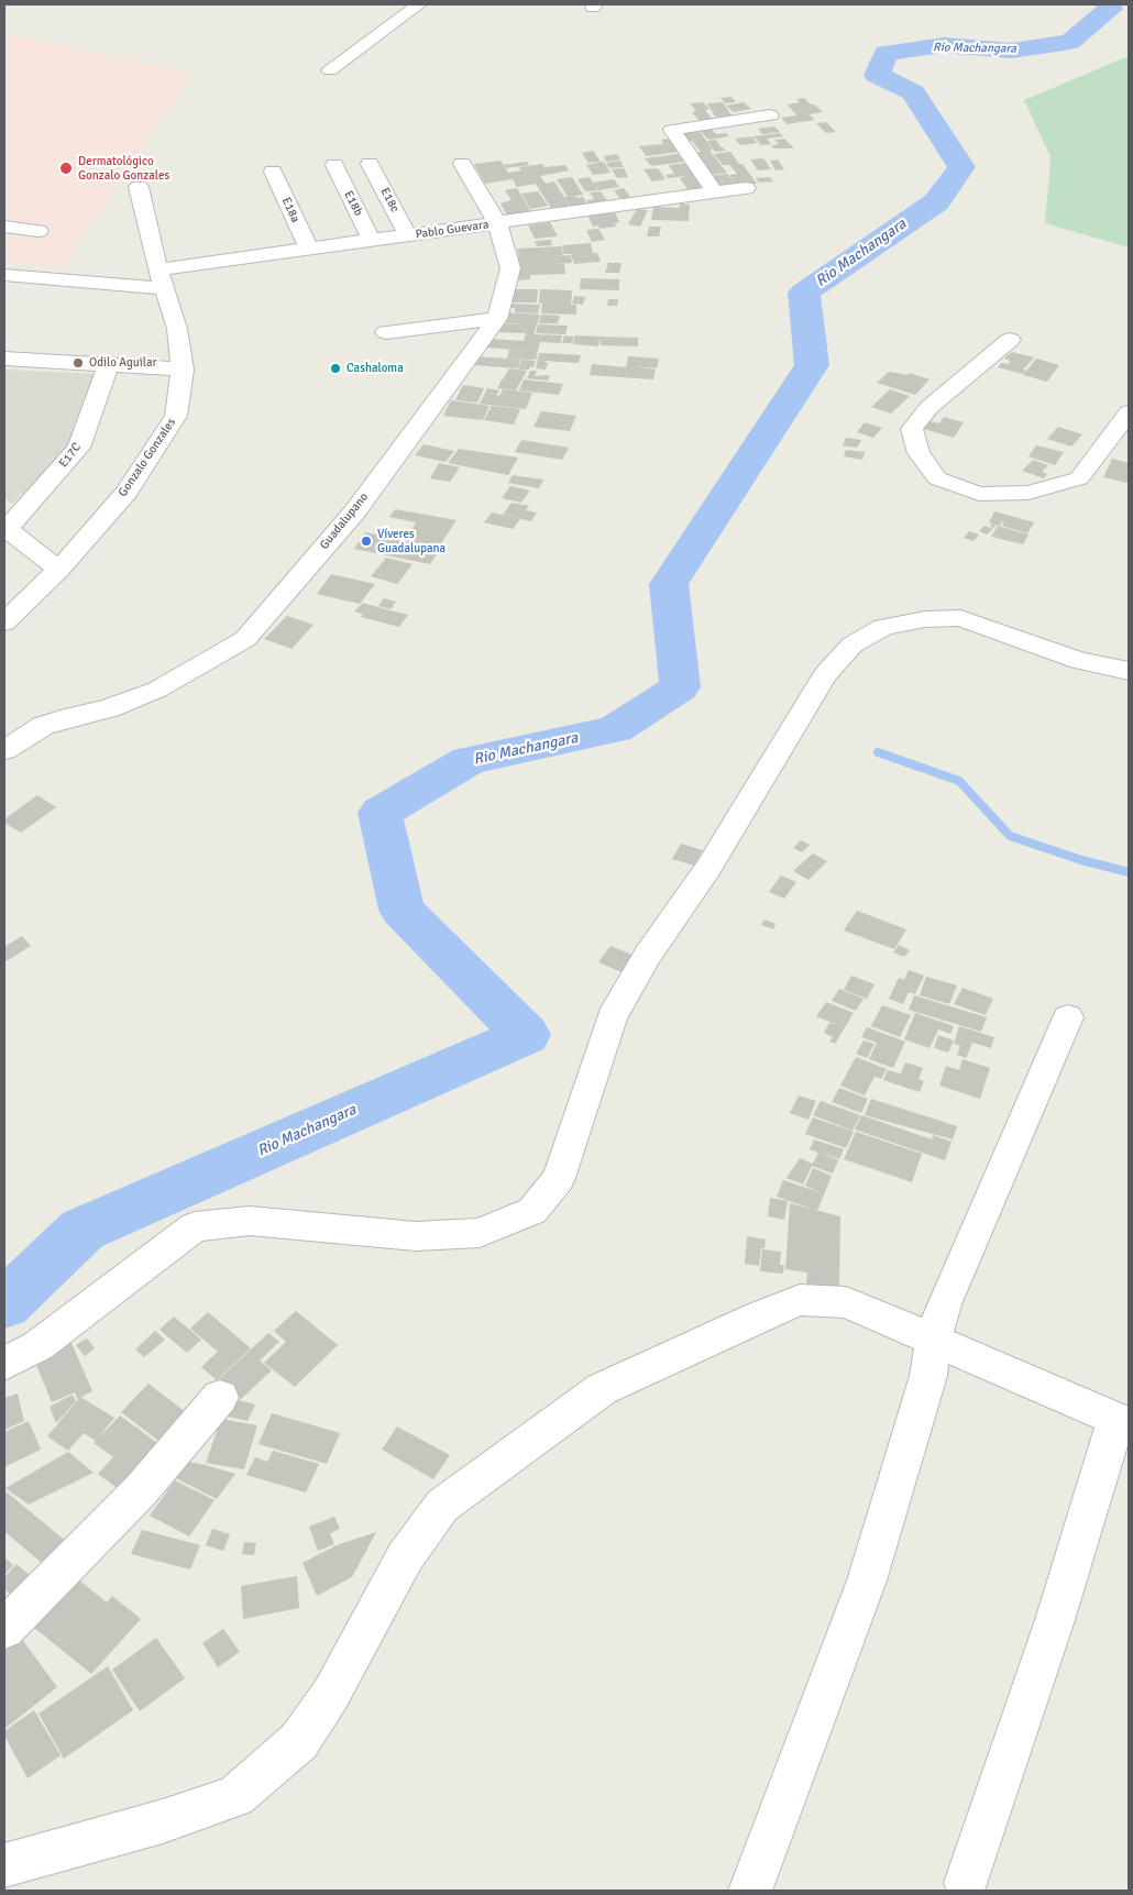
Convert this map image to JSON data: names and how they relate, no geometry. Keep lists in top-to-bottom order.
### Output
{
  "streets": {
    "street": [
      "E18c",
      "E18b",
      "E18a",
      "Pablo Guevara",
      "E17C",
      "Gonzalo Gonzales",
      "Guadalupano"
    ]
  },
  "crossings": [
    ["E18c", "Pablo Guevara"],
    ["E18b", "Pablo Guevara"],
    ["E18a", "Pablo Guevara"],
    ["Pablo Guevara", "Gonzalo Gonzales"],
    ["Pablo Guevara", "Guadalupano"]
  ],
  "water": ["Río Machangara", "Rio Machangara"],
  "places": [
    "Dermatológico Gonzalo Gonzales",
    "Odilo Aguilar",
    "Cashaloma",
    "Víveres Guadalupana"
  ]
}
